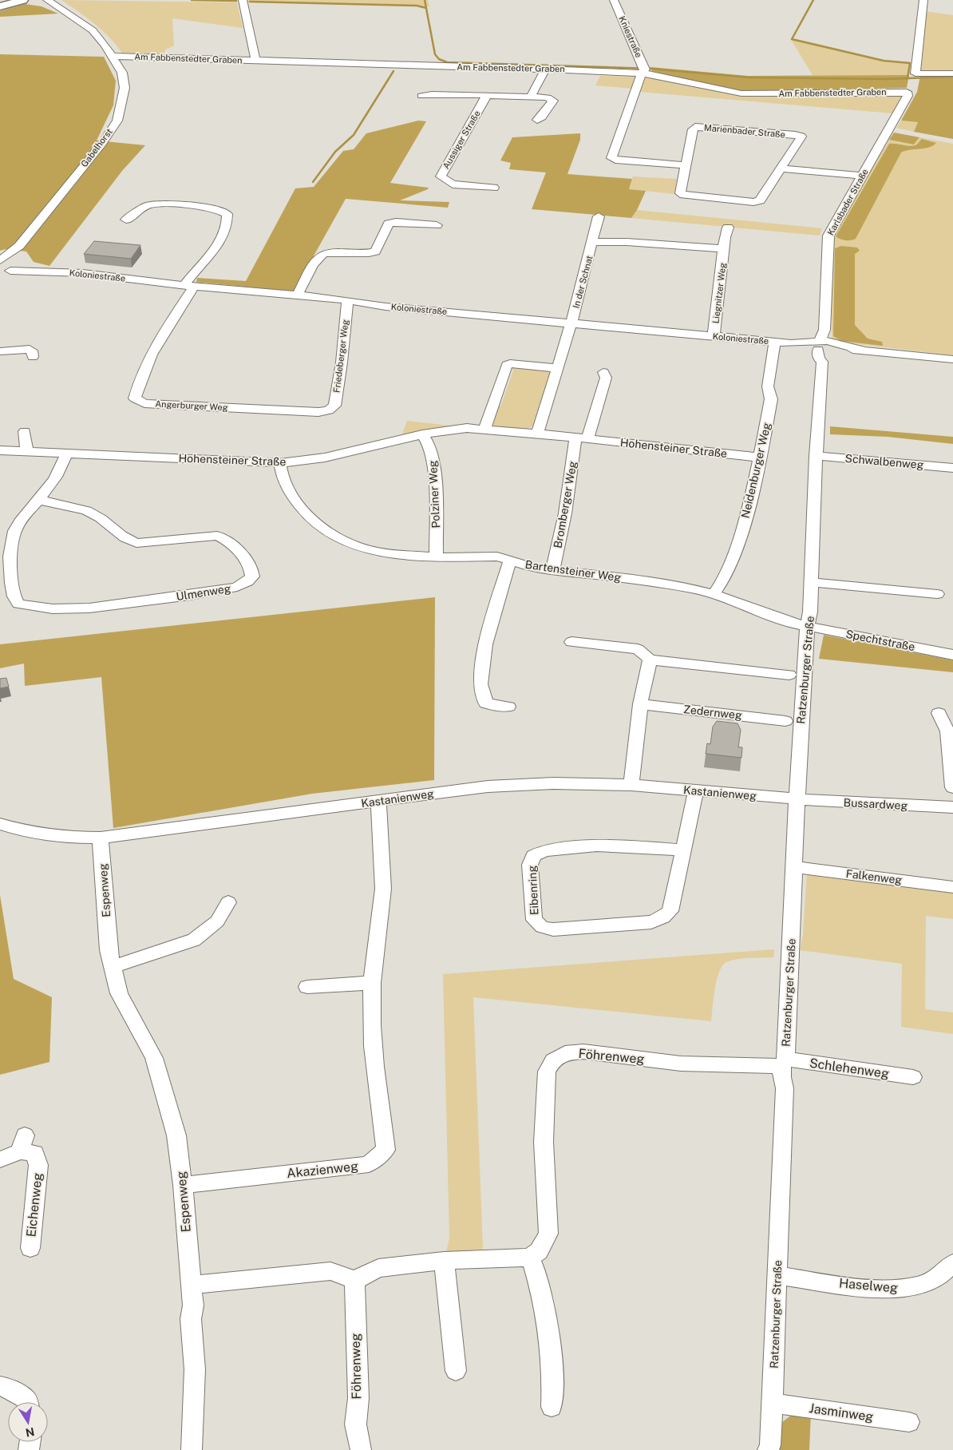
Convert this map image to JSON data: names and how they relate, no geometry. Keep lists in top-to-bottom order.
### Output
{
  "streets": {
    "street": [
      "Kniestraße",
      "Am Fabbenstedter Graben",
      "Marienbader Straße",
      "Aussiger Straße",
      "Gabelhorst",
      "Karlsbader Straße",
      "Koloniestraße",
      "In der Schnat",
      "Liegnitzer Weg",
      "Friedeberger Weg",
      "Angerburger Weg",
      "Hohensteiner Straße",
      "Schwalbenweg",
      "Neidenburger Weg",
      "Polziner Weg",
      "Bromberger Weg",
      "Bartensteiner Weg",
      "Ulmenweg",
      "Spechtstraße",
      "Ratzenburger Straße",
      "Zedernweg",
      "Kastanienweg",
      "Bussardweg",
      "Falkenweg",
      "Espenweg",
      "Eibenring",
      "Föhrenweg",
      "Schlehenweg",
      "Akazienweg",
      "Eichenweg",
      "Haselweg",
      "Jasminweg"
    ]
  },
  "crossings": [
    ["Kniestraße", "Am Fabbenstedter Graben"],
    ["Am Fabbenstedter Graben", "Gabelhorst"],
    ["Am Fabbenstedter Graben", "Karlsbader Straße"],
    ["Gabelhorst", "Koloniestraße"],
    ["Karlsbader Straße", "Koloniestraße"],
    ["Karlsbader Straße", "Ratzenburger Straße"],
    ["Koloniestraße", "In der Schnat"],
    ["Koloniestraße", "Liegnitzer Weg"],
    ["Koloniestraße", "Friedeberger Weg"],
    ["Koloniestraße", "Angerburger Weg"],
    ["Koloniestraße", "Neidenburger Weg"],
    ["Koloniestraße", "Ratzenburger Straße"],
    ["In der Schnat", "Liegnitzer Weg"],
    ["Friedeberger Weg", "Angerburger Weg"],
    ["Hohensteiner Straße", "Neidenburger Weg"],
    ["Hohensteiner Straße", "Polziner Weg"],
    ["Hohensteiner Straße", "Bromberger Weg"],
    ["Hohensteiner Straße", "Bartensteiner Weg"],
    ["Hohensteiner Straße", "Ulmenweg"],
    ["Schwalbenweg", "Ratzenburger Straße"],
    ["Neidenburger Weg", "Bartensteiner Weg"],
    ["Polziner Weg", "Bartensteiner Weg"],
    ["Bromberger Weg", "Bartensteiner Weg"],
    ["Bartensteiner Weg", "Spechtstraße"],
    ["Bartensteiner Weg", "Ratzenburger Straße"],
    ["Spechtstraße", "Ratzenburger Straße"],
    ["Ratzenburger Straße", "Kastanienweg"],
    ["Ratzenburger Straße", "Bussardweg"],
    ["Ratzenburger Straße", "Falkenweg"],
    ["Ratzenburger Straße", "Föhrenweg"],
    ["Ratzenburger Straße", "Schlehenweg"],
    ["Ratzenburger Straße", "Haselweg"],
    ["Ratzenburger Straße", "Jasminweg"],
    ["Kastanienweg", "Bussardweg"],
    ["Kastanienweg", "Espenweg"],
    ["Kastanienweg", "Eibenring"],
    ["Kastanienweg", "Akazienweg"],
    ["Espenweg", "Akazienweg"],
    ["Föhrenweg", "Schlehenweg"]
  ],
  "north": "bottom"
}
